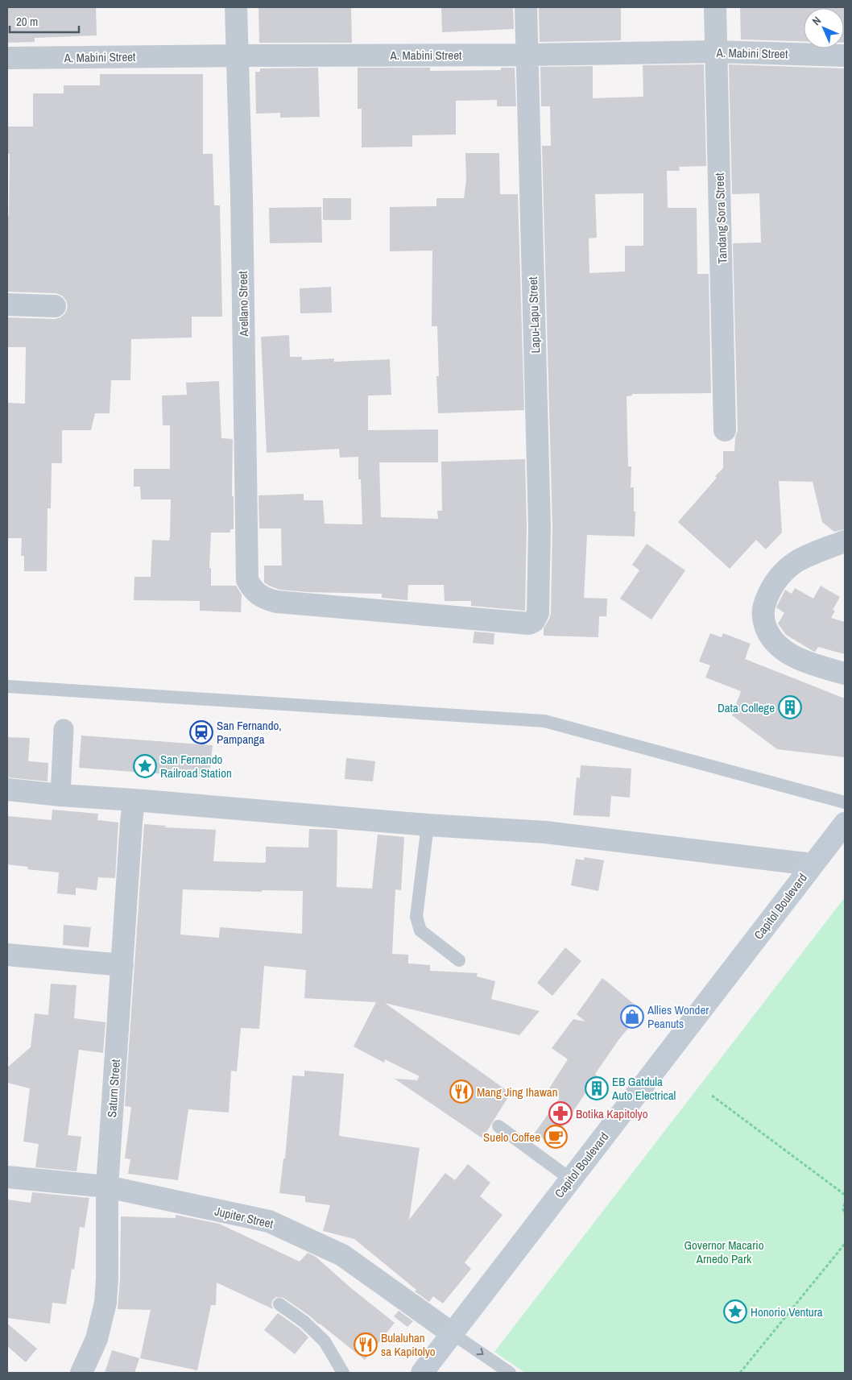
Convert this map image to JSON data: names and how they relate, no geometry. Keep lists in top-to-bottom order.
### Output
{
  "streets": {
    "main road": ["Capitol Boulevard"],
    "street": [
      "A. Mabini Street",
      "Tandang Sora Street",
      "Arellano Street",
      "Lapu-Lapu Street",
      "Saturn Street",
      "Jupiter Street"
    ]
  },
  "crossings": [
    ["A. Mabini Street", "Tandang Sora Street"],
    ["A. Mabini Street", "Arellano Street"],
    ["A. Mabini Street", "Lapu-Lapu Street"],
    ["Arellano Street", "Lapu-Lapu Street"],
    ["Capitol Boulevard", "Jupiter Street"],
    ["Saturn Street", "Jupiter Street"]
  ],
  "parks": ["Governor Macario Arnedo Park"],
  "places": {
    "building": ["Data College", "EB Gatdula Auto Electrical"],
    "station": ["San Fernando, Pampanga"],
    "place": ["San Fernando Railroad Station", "Honorio Ventura"],
    "shop": ["Allies Wonder Peanuts"],
    "restaurant": ["Mang Jing Ihawan", "Bulaluhan sa Kapitolyo"],
    "pharmacy": ["Botika Kapitolyo"],
    "cafe": ["Suelo Coffee"]
  },
  "scale_bar": "20 m",
  "north": "top left"
}
